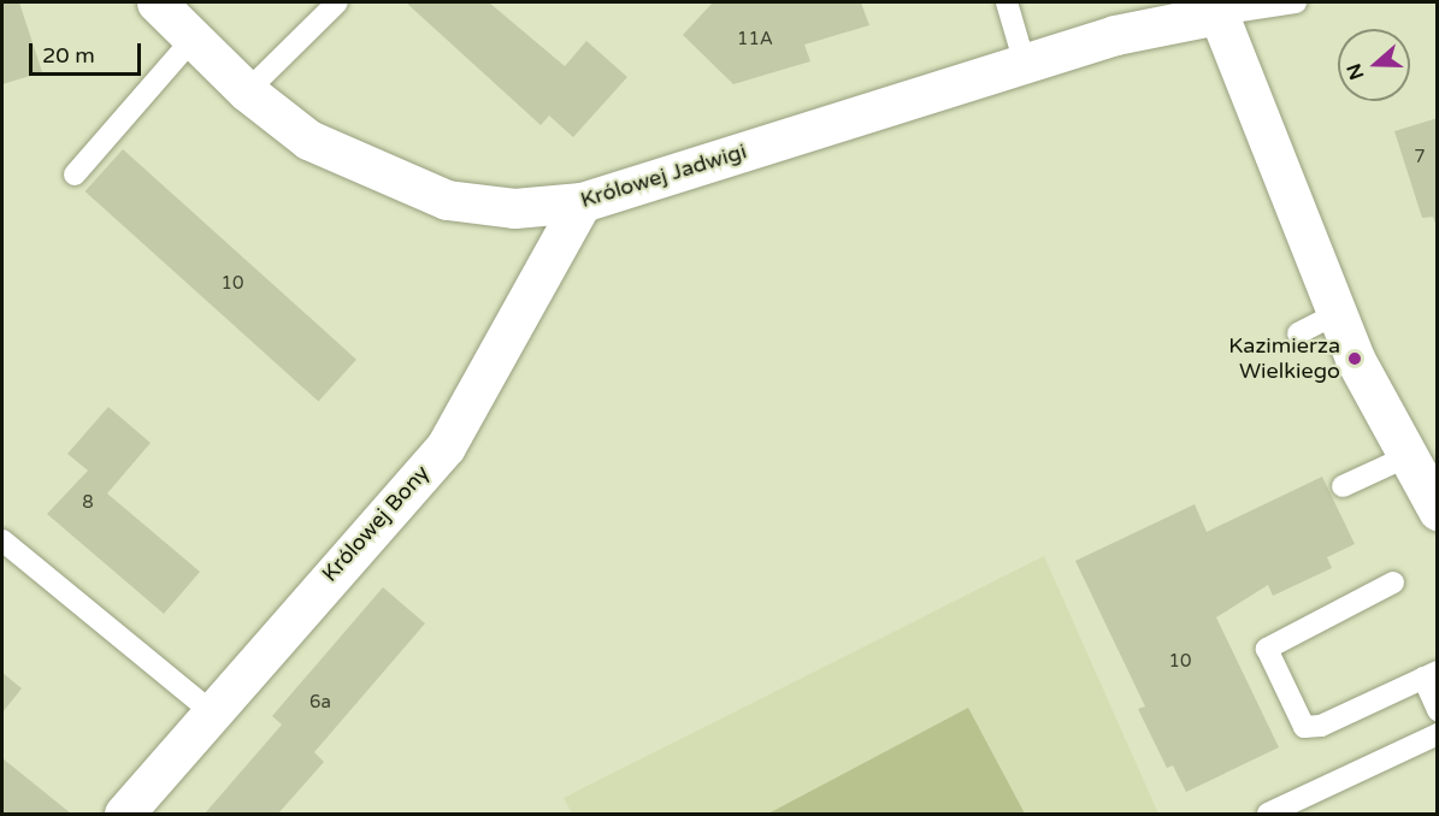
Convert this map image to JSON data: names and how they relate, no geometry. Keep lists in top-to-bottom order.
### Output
{
  "streets": {
    "street": ["Królowej Jadwigi", "Królowej Bony"]
  },
  "crossings": [
    ["Królowej Jadwigi", "Królowej Bony"]
  ],
  "places": ["Kazimierza Wielkiego"],
  "house_numbers": [
    "11A",
    "7",
    "10",
    "8",
    "10",
    "6a"
  ],
  "scale_bar": "20 m",
  "north": "left"
}
